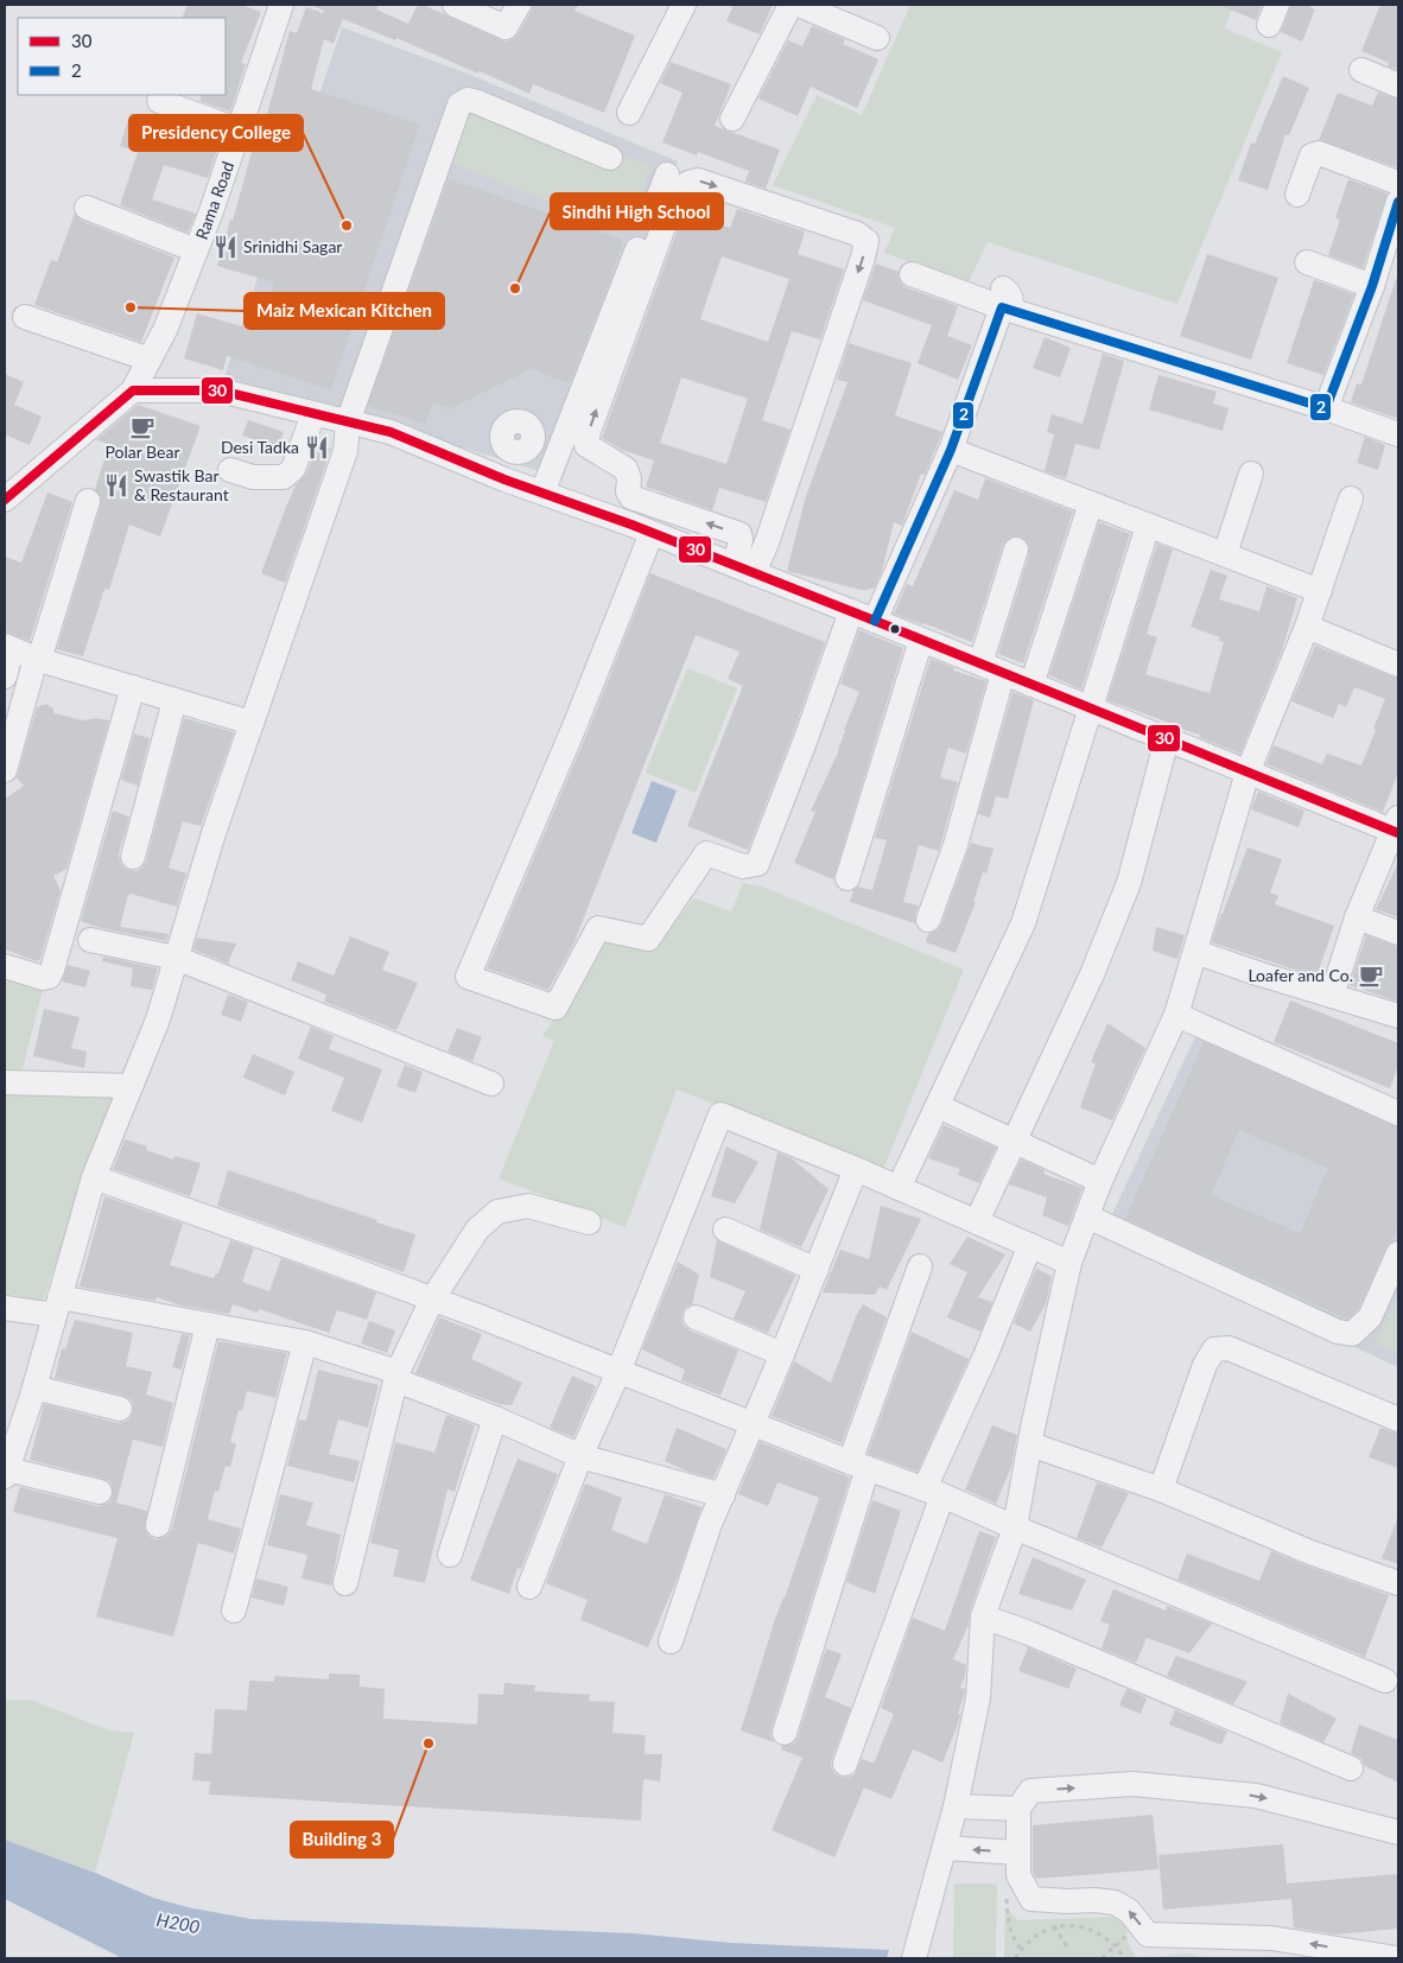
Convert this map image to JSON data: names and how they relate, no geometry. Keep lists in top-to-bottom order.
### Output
{
  "streets": {
    "street": ["Rama Road"]
  },
  "water": ["H200"],
  "places": {
    "other": [
      "Presidency College",
      "Sindhi High School",
      "Maiz Mexican Kitchen",
      "Building 3"
    ],
    "restaurant": ["Srinidhi Sagar", "Desi Tadka", "Swastik Bar & Restaurant"],
    "cafe": ["Polar Bear", "Loafer and Co."]
  },
  "lines": ["transit line 2", "transit line 30"],
  "legend": ["30", "2"]
}
